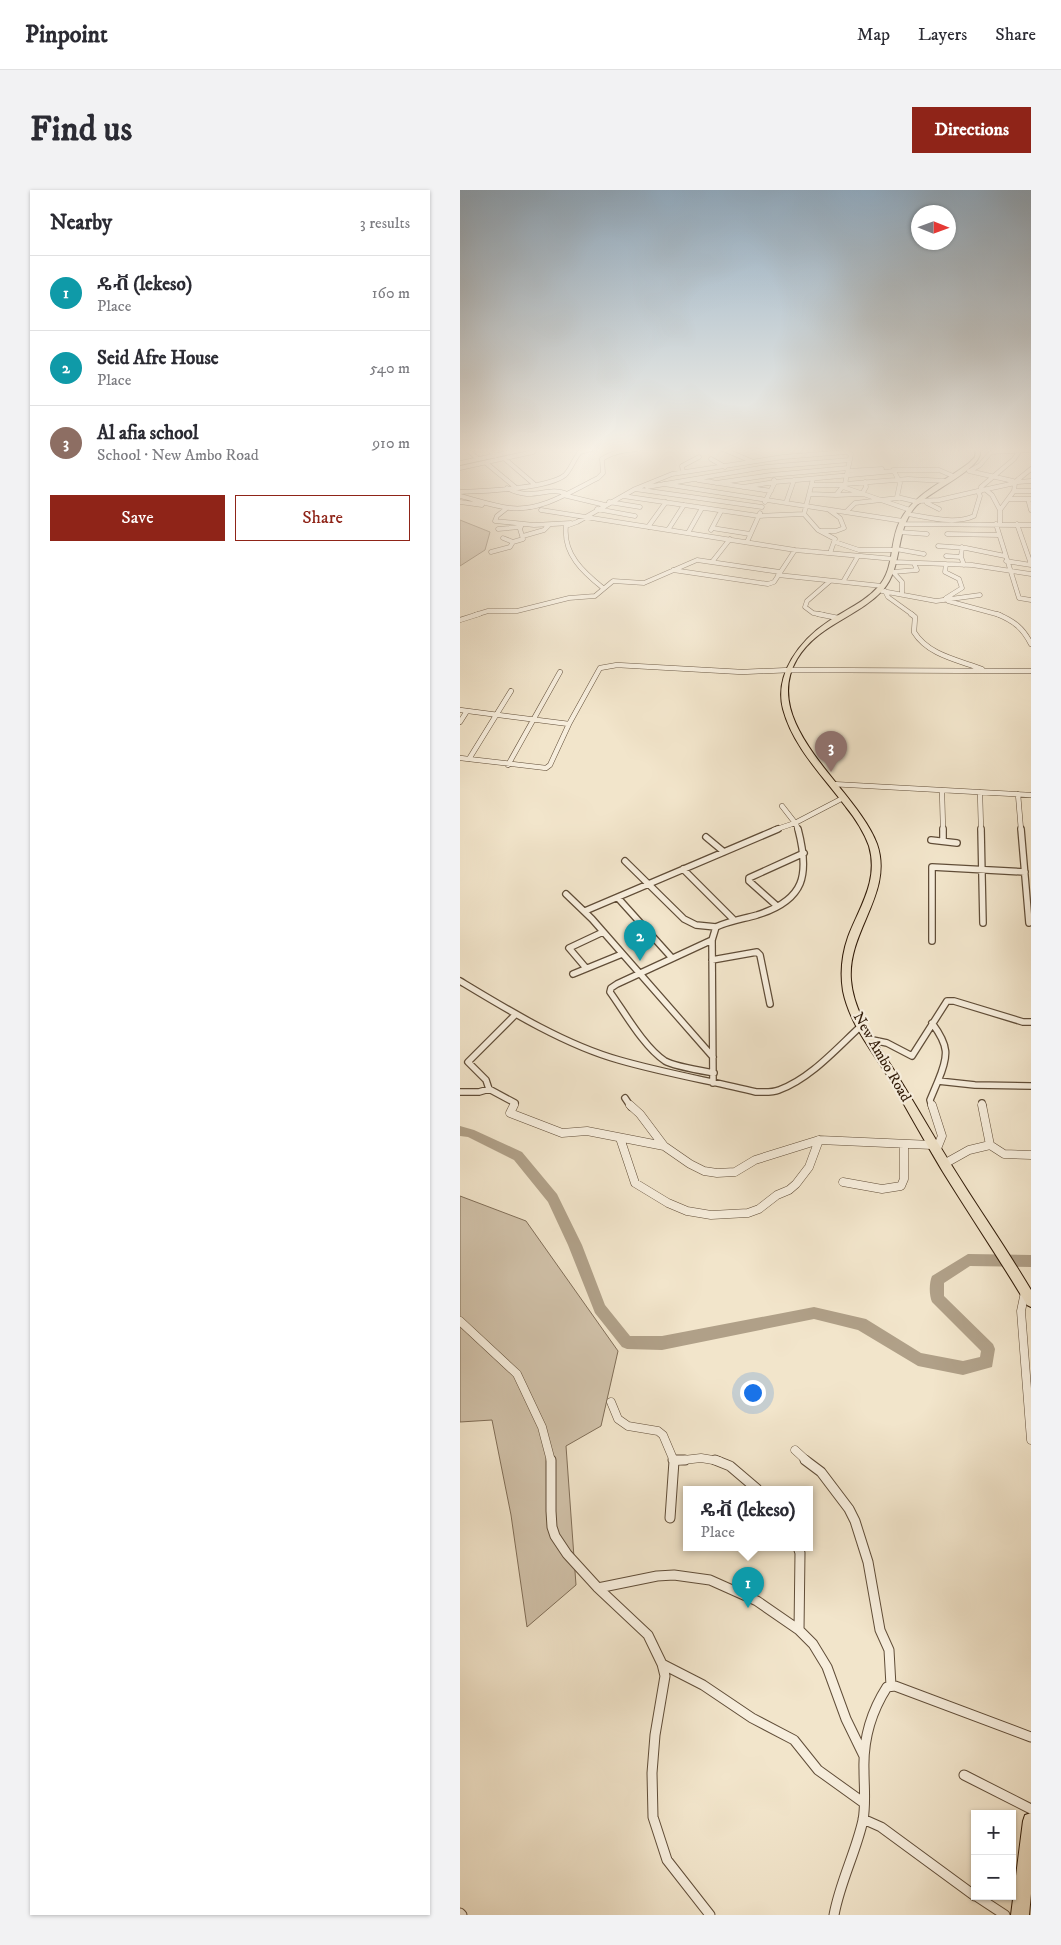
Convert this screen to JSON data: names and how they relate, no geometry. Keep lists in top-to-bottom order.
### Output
{
  "streets": {
    "main road": ["New Ambo Road"]
  },
  "north": "right",
  "page": {
    "header": "Pinpoint",
    "nav": ["Map", "Layers", "Share"],
    "buttons": [
      "Directions",
      ["Save", "Share"]
    ],
    "title": "Find us",
    "heading": ["Nearby", "3 results"],
    "list": [
      {
        "mark": "1",
        "name": "ዴቭ (lekeso)",
        "note": "Place",
        "value": "160 m"
      },
      {
        "mark": "2",
        "name": "Seid Afre House",
        "note": "Place",
        "value": "540 m"
      },
      {
        "mark": "3",
        "name": "Al afia school",
        "note": "School · New Ambo Road",
        "value": "910 m"
      }
    ],
    "pins": ["3", "2", "1"],
    "popup": ["ዴቭ (lekeso)", "Place"],
    "map_buttons": ["+", "−"]
  }
}
